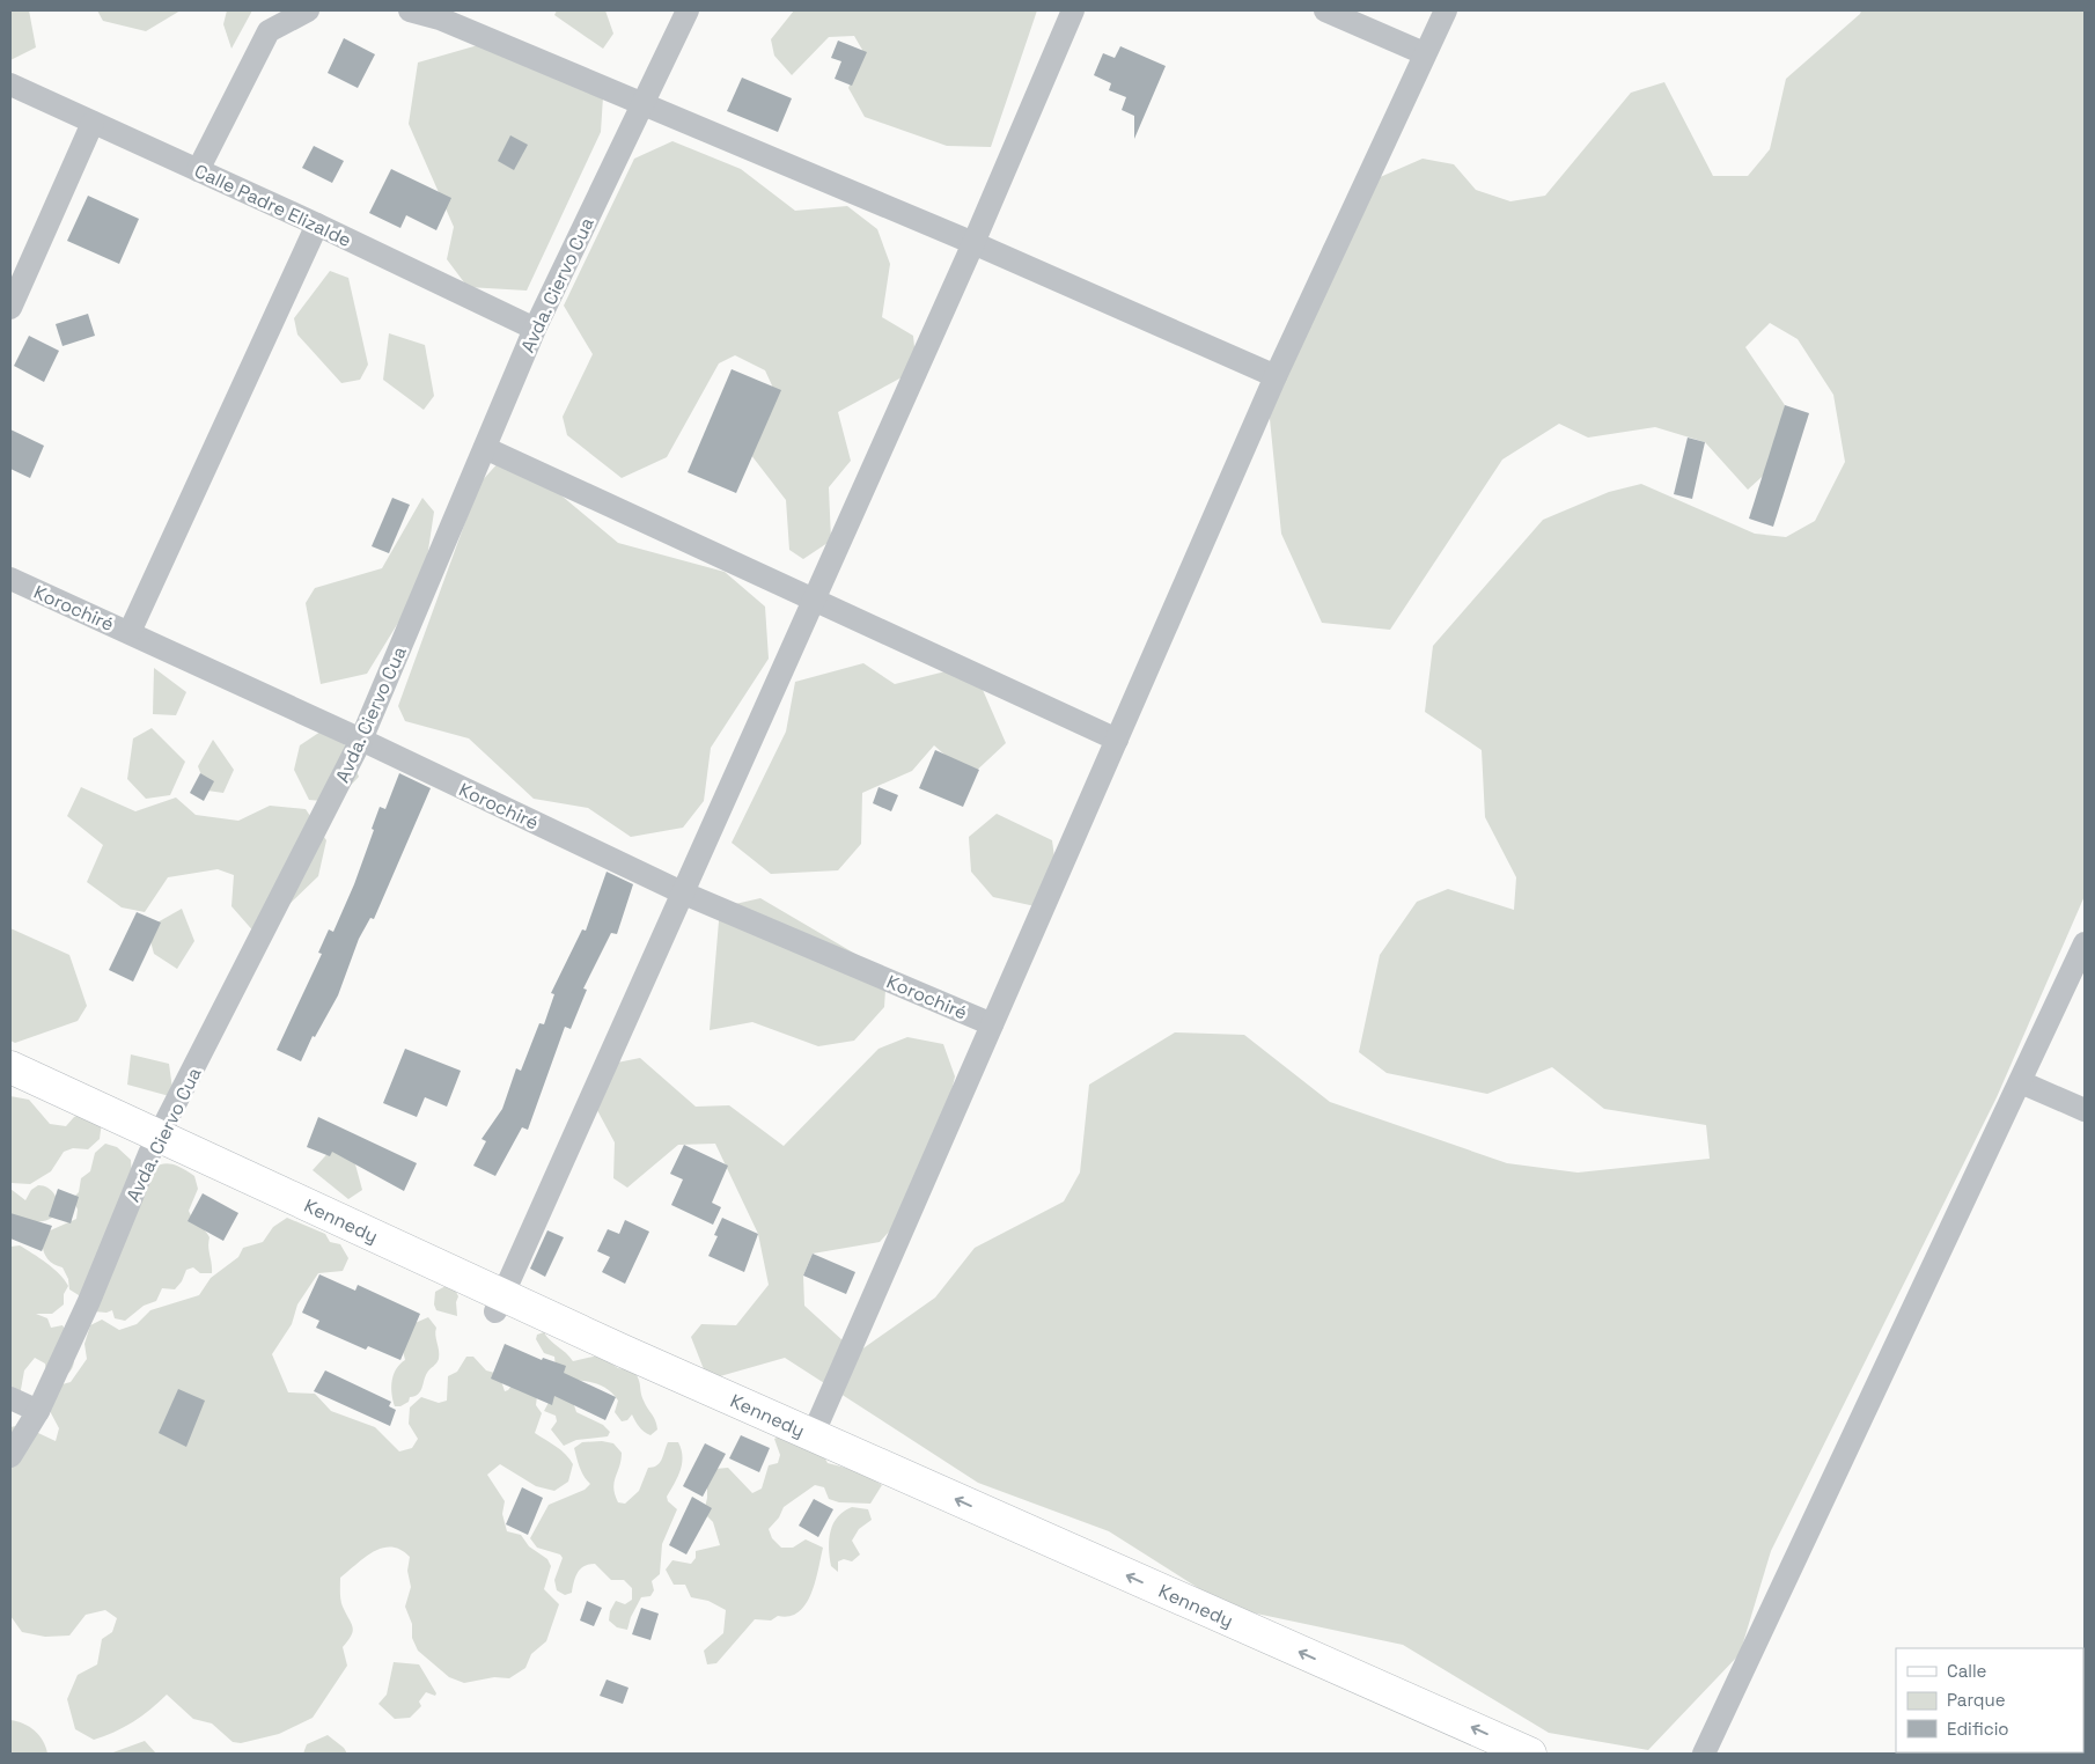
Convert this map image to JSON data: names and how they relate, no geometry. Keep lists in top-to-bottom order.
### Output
{
  "streets": {
    "main road": ["Kennedy"],
    "street": ["Calle Padre Elizalde", "Avda. Ciervo Cua", "Korochiré"]
  },
  "crossings": [
    ["Calle Padre Elizalde", "Avda. Ciervo Cua"],
    ["Avda. Ciervo Cua", "Korochiré"],
    ["Avda. Ciervo Cua", "Kennedy"]
  ],
  "legend": ["Calle", "Parque", "Edificio"]
}
